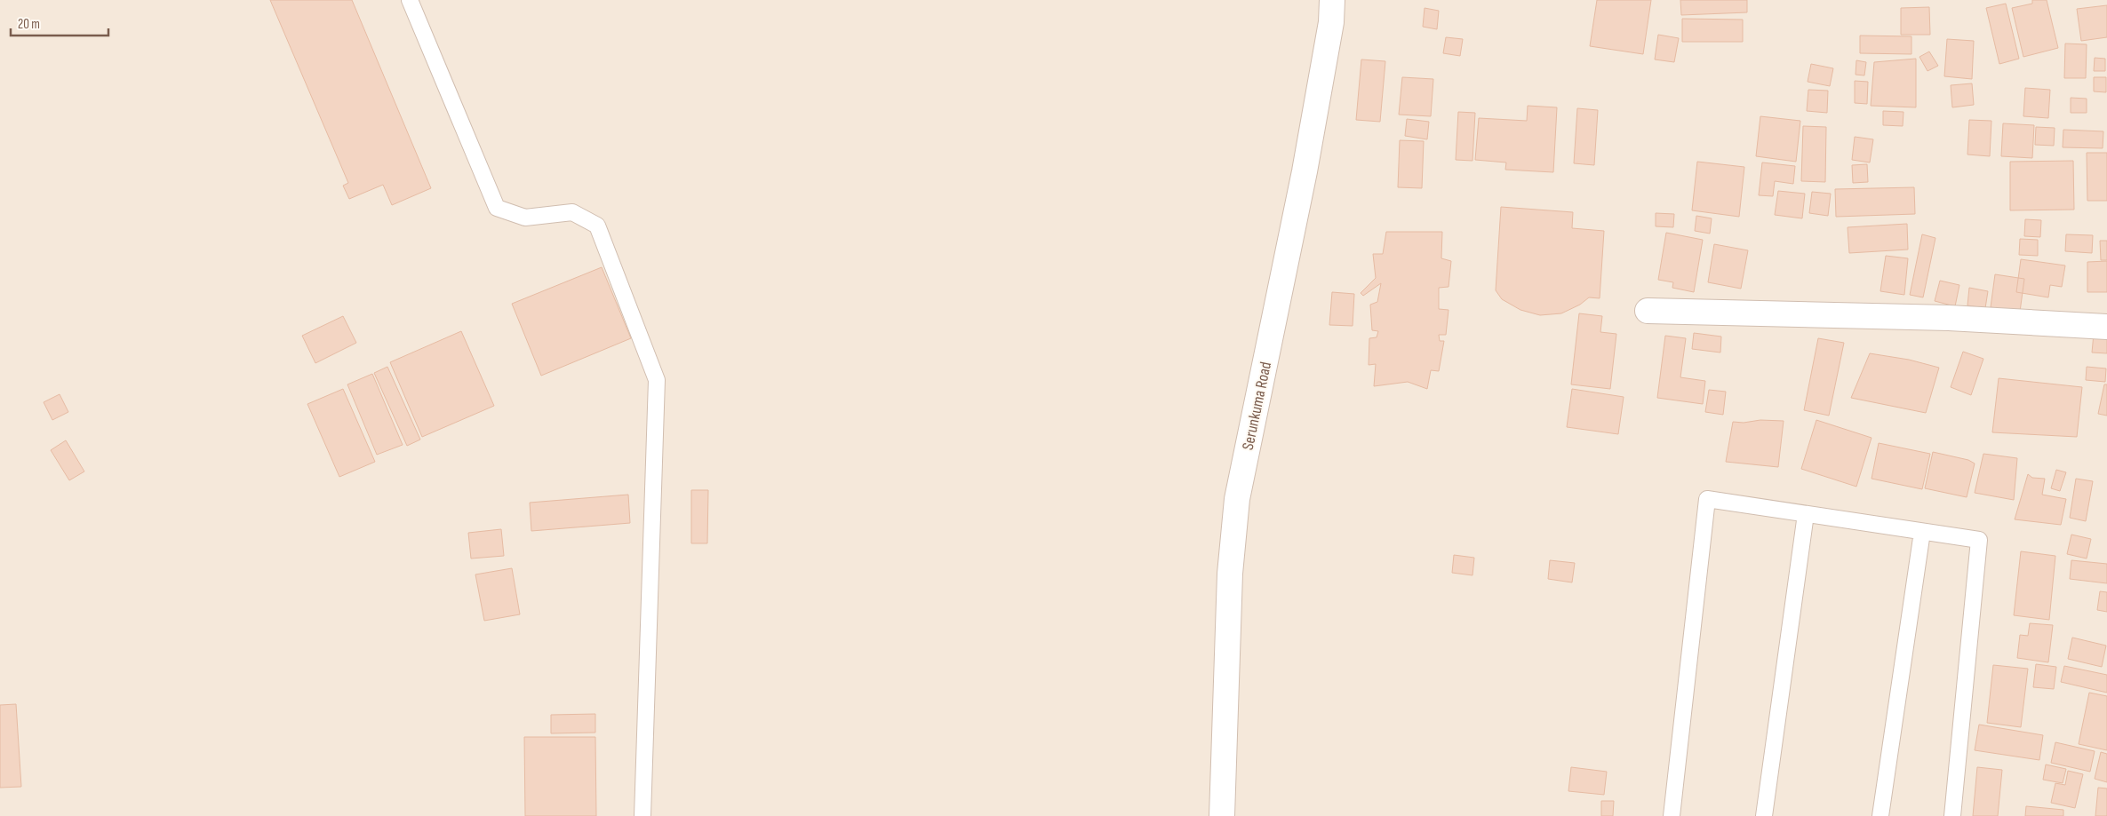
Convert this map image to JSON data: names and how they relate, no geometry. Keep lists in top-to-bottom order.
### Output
{
  "streets": {
    "street": ["Serunkuma Road"]
  },
  "scale_bar": "20 m"
}
